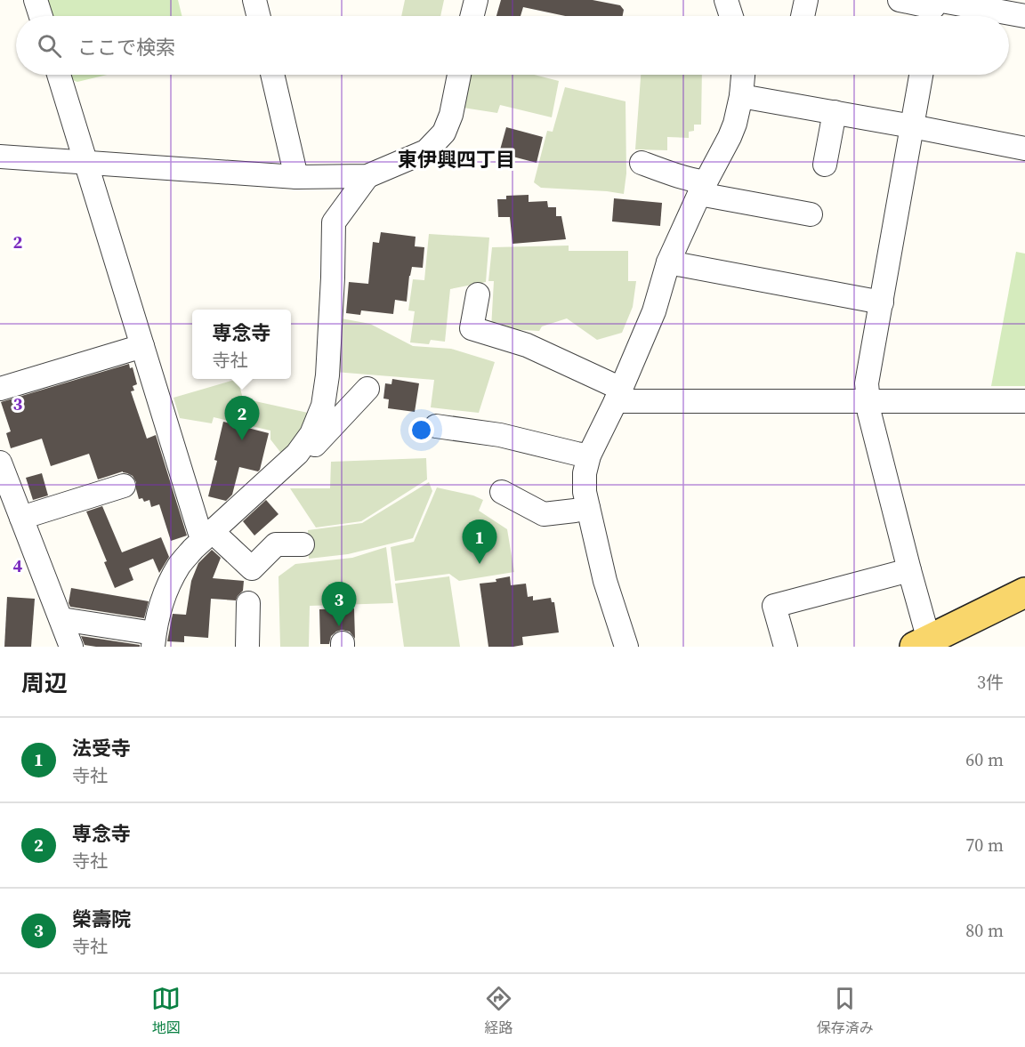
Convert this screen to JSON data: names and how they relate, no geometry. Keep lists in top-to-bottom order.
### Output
{
  "districts": ["東伊興四丁目"],
  "page": {
    "search": "ここで検索",
    "popup": ["専念寺", "寺社"],
    "pins": ["2", "1", "3"],
    "heading": ["周辺", "3件"],
    "list": [
      {
        "mark": "1",
        "name": "法受寺",
        "note": "寺社",
        "value": "60 m"
      },
      {
        "mark": "2",
        "name": "専念寺",
        "note": "寺社",
        "value": "70 m"
      },
      {
        "mark": "3",
        "name": "榮壽院",
        "note": "寺社",
        "value": "80 m"
      }
    ],
    "nav": ["地図", "経路", "保存済み"]
  },
  "grid": {
    "rows": ["2", "3", "4"]
  }
}
